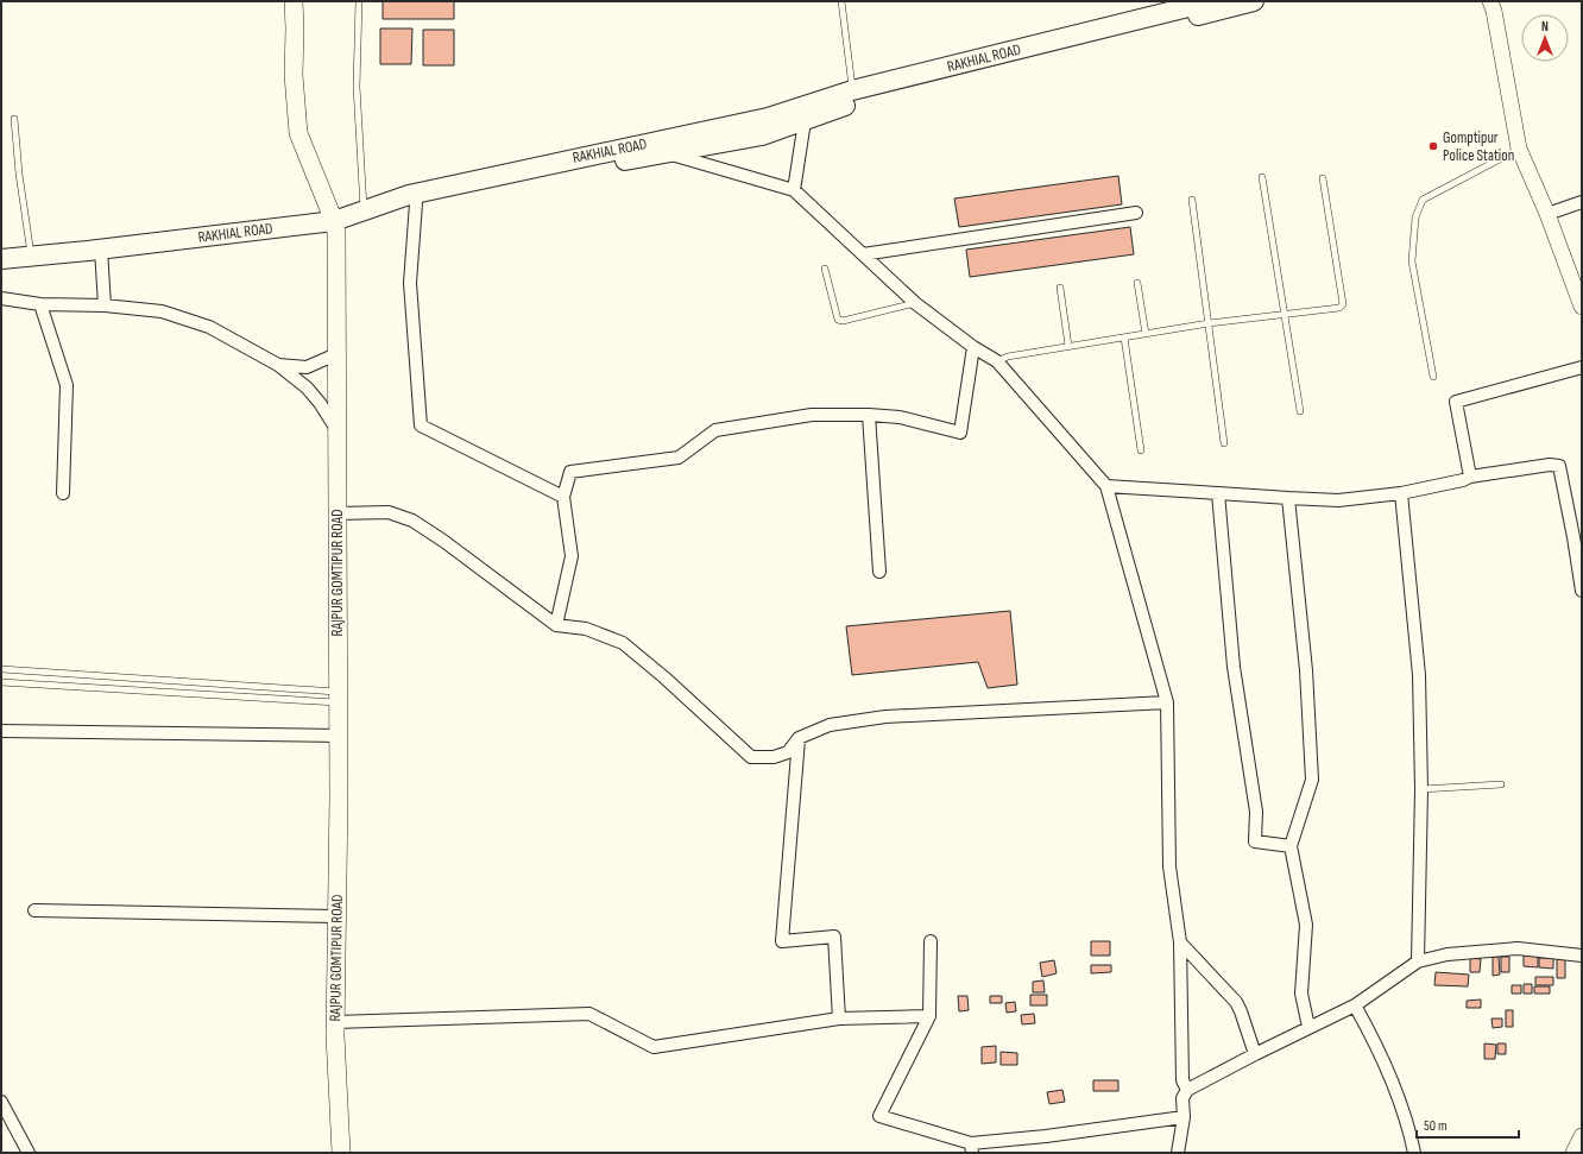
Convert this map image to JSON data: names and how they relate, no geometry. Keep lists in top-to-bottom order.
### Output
{
  "streets": {
    "main road": ["RAKHIAL ROAD", "RAJPUR GOMTIPUR ROAD"]
  },
  "crossings": [
    ["RAKHIAL ROAD", "RAJPUR GOMTIPUR ROAD"]
  ],
  "places": ["Gomptipur Police Station"],
  "scale_bar": "50 m",
  "north": "top"
}
